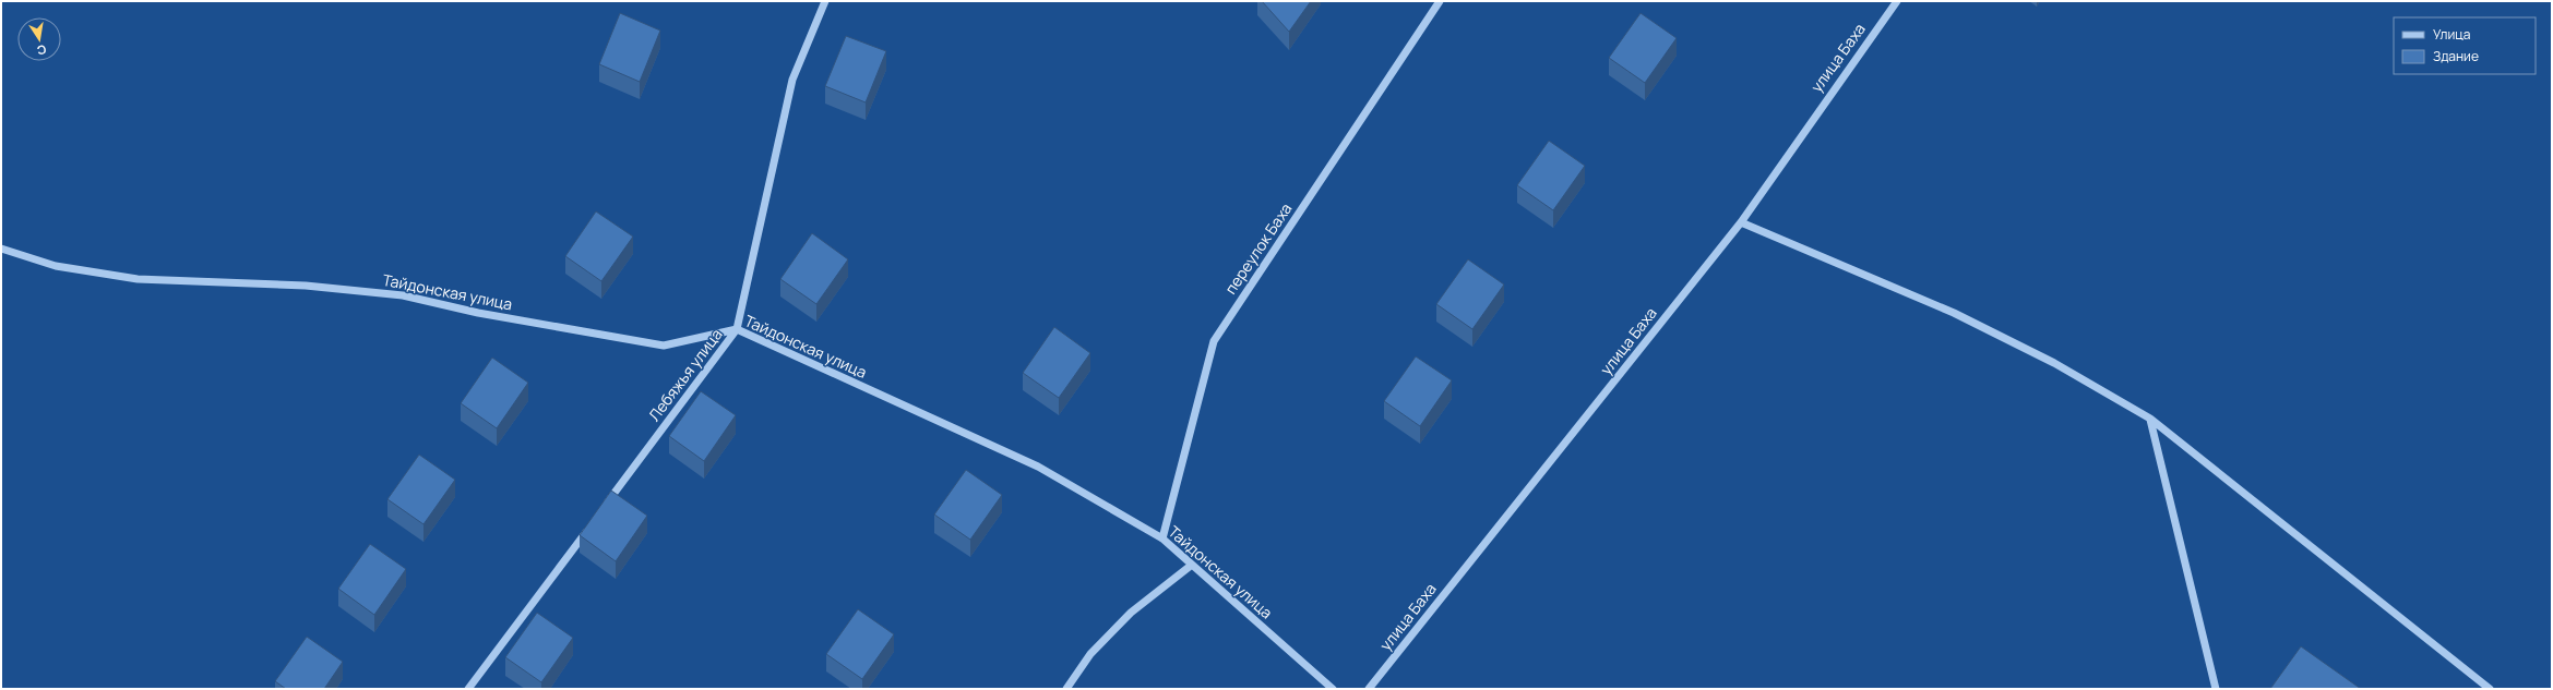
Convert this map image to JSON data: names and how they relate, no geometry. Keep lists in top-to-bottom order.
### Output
{
  "streets": {
    "street": [
      "улица Баха",
      "переулок Баха",
      "Тайдонская улица",
      "Лебяжья улица"
    ]
  },
  "crossings": [
    ["переулок Баха", "Тайдонская улица"],
    ["Тайдонская улица", "Лебяжья улица"]
  ],
  "legend": ["Улица", "Здание"],
  "north": "bottom"
}
